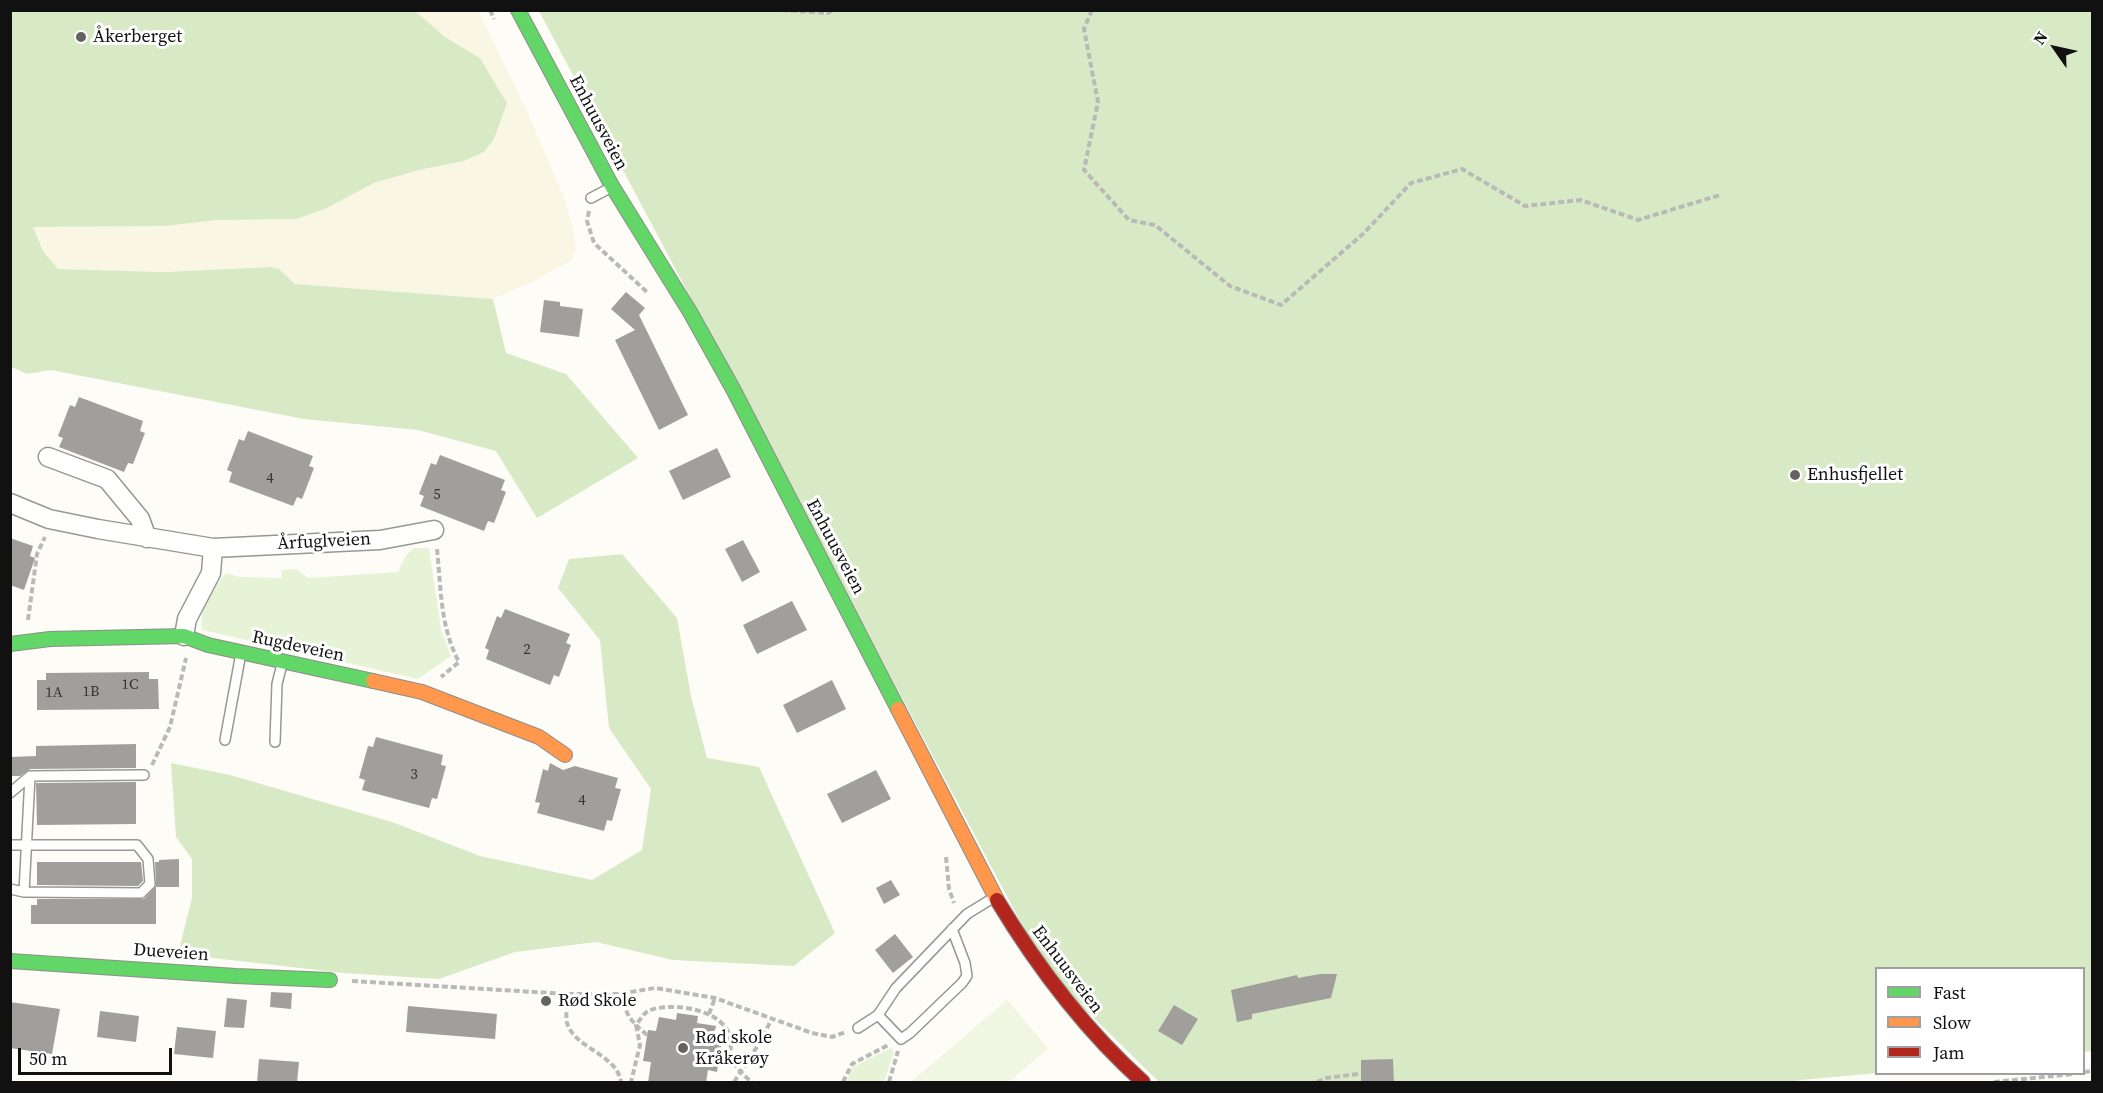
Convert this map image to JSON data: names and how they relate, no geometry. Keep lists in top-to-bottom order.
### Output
{
  "streets": {
    "main road": ["Enhuusveien", "Rugdeveien", "Dueveien"],
    "street": ["Årfuglveien"]
  },
  "places": [
    "Åkerberget",
    "Enhusfjellet",
    "Rød Skole",
    "Rød skole Kråkerøy"
  ],
  "house_numbers": [
    "4",
    "5",
    "2",
    "1C",
    "1B",
    "1A",
    "3",
    "4"
  ],
  "legend": ["Fast", "Slow", "Jam"],
  "scale_bar": "50 m",
  "north": "top left"
}
